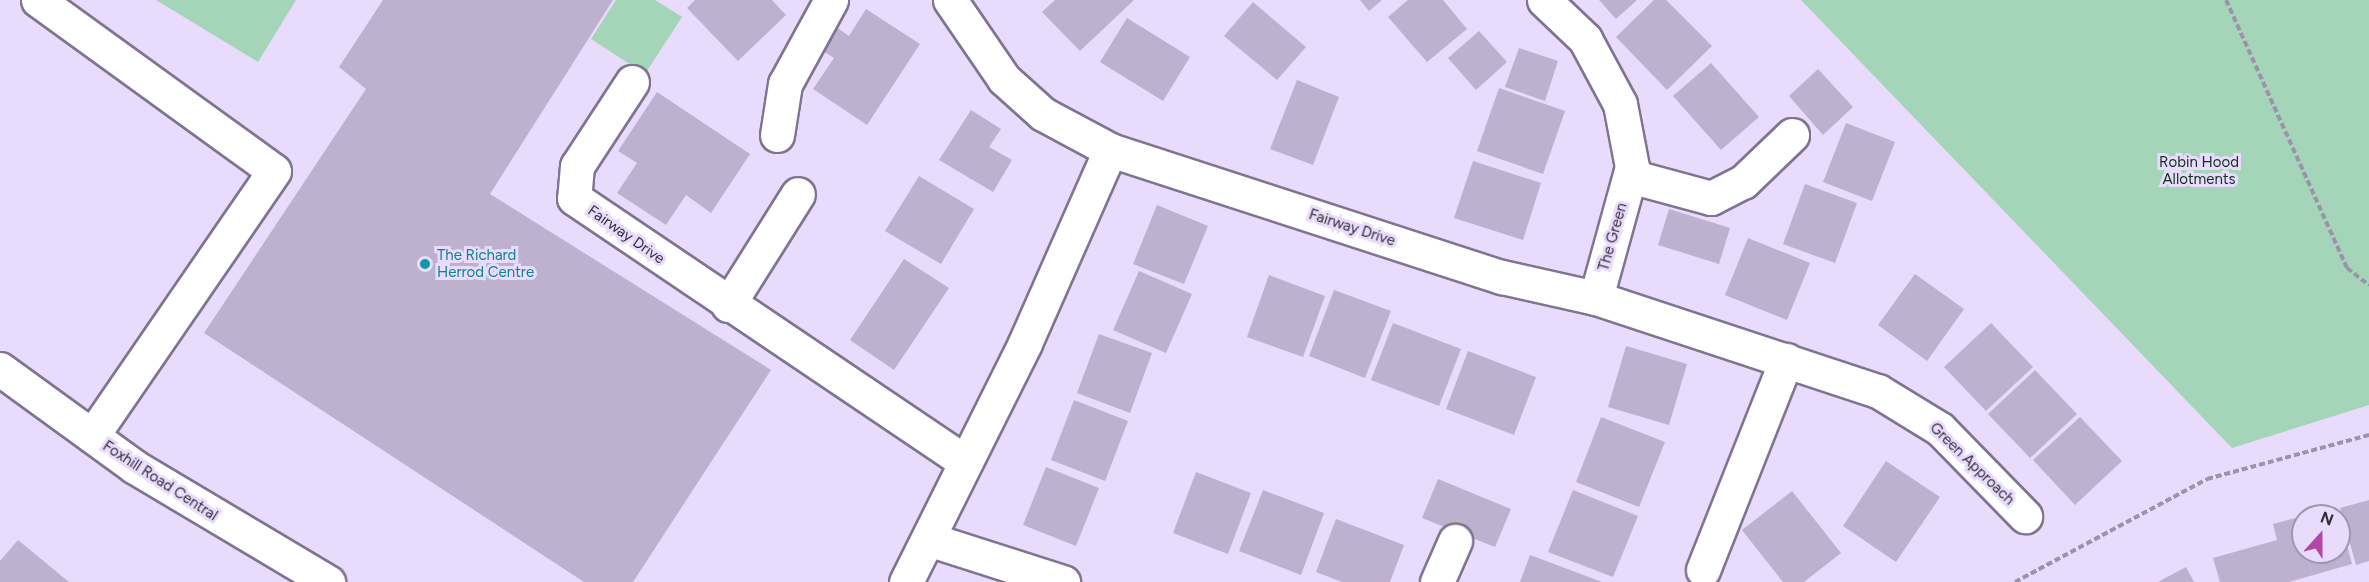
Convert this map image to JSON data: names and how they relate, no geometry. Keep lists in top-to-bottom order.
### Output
{
  "streets": {
    "street": [
      "Fairway Drive",
      "The Green",
      "Green Approach",
      "Foxhill Road Central"
    ]
  },
  "crossings": [
    ["Fairway Drive", "The Green"],
    ["Fairway Drive", "Green Approach"],
    ["The Green", "Green Approach"]
  ],
  "parks": ["Robin Hood Allotments"],
  "places": ["The Richard Herrod Centre"],
  "north": "top"
}
